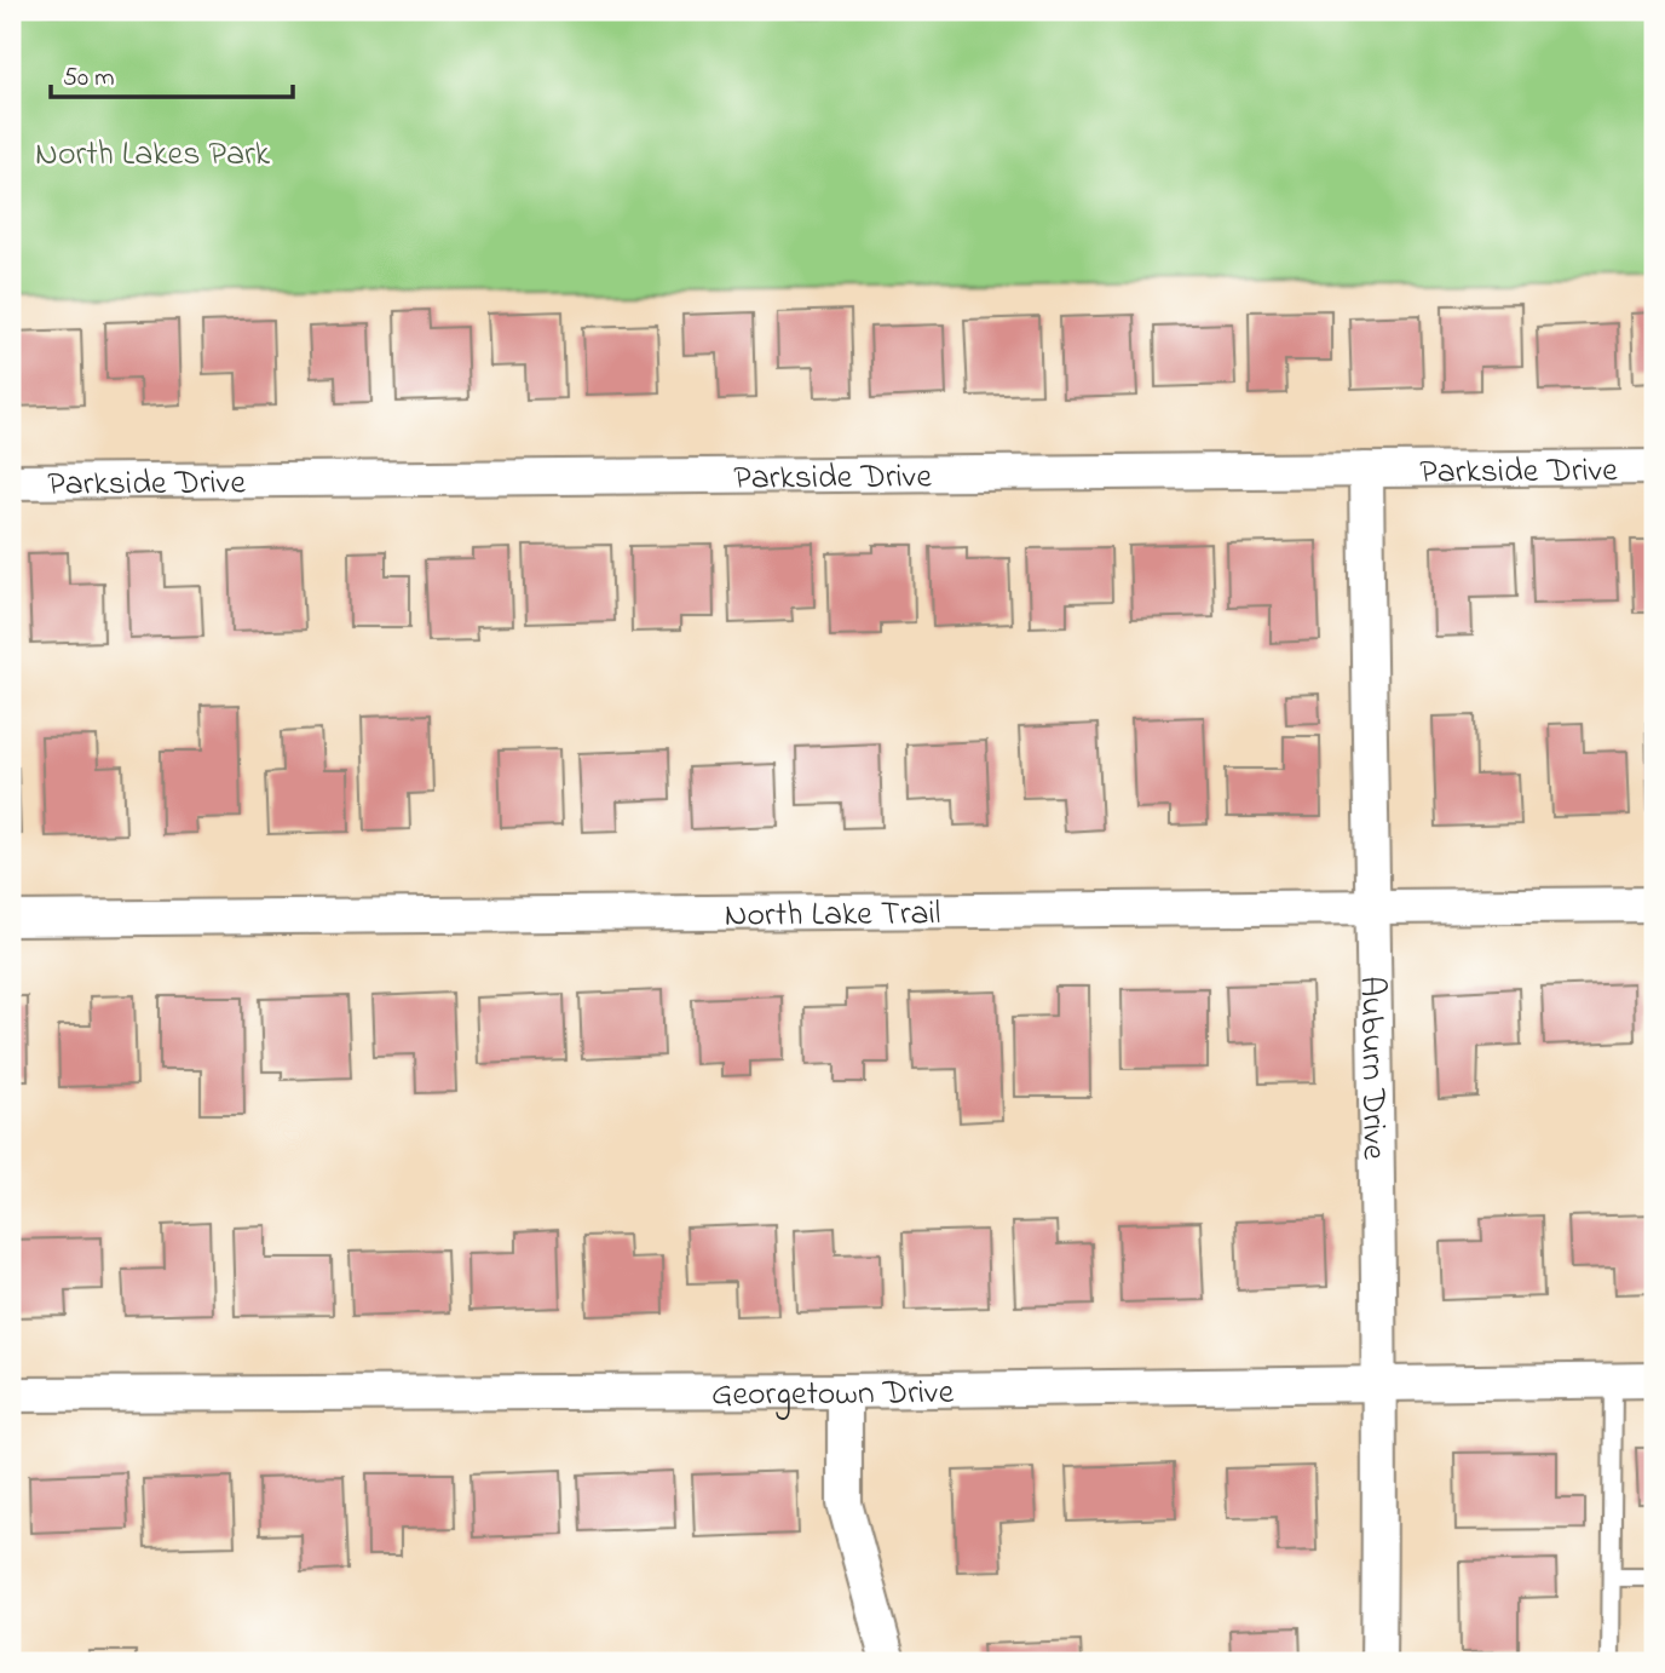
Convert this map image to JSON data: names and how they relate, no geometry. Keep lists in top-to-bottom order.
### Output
{
  "streets": {
    "street": [
      "Parkside Drive",
      "North Lake Trail",
      "Auburn Drive",
      "Georgetown Drive"
    ]
  },
  "crossings": [
    ["Parkside Drive", "Auburn Drive"],
    ["North Lake Trail", "Auburn Drive"],
    ["Auburn Drive", "Georgetown Drive"]
  ],
  "parks": ["North Lakes Park"],
  "scale_bar": "50 m"
}
